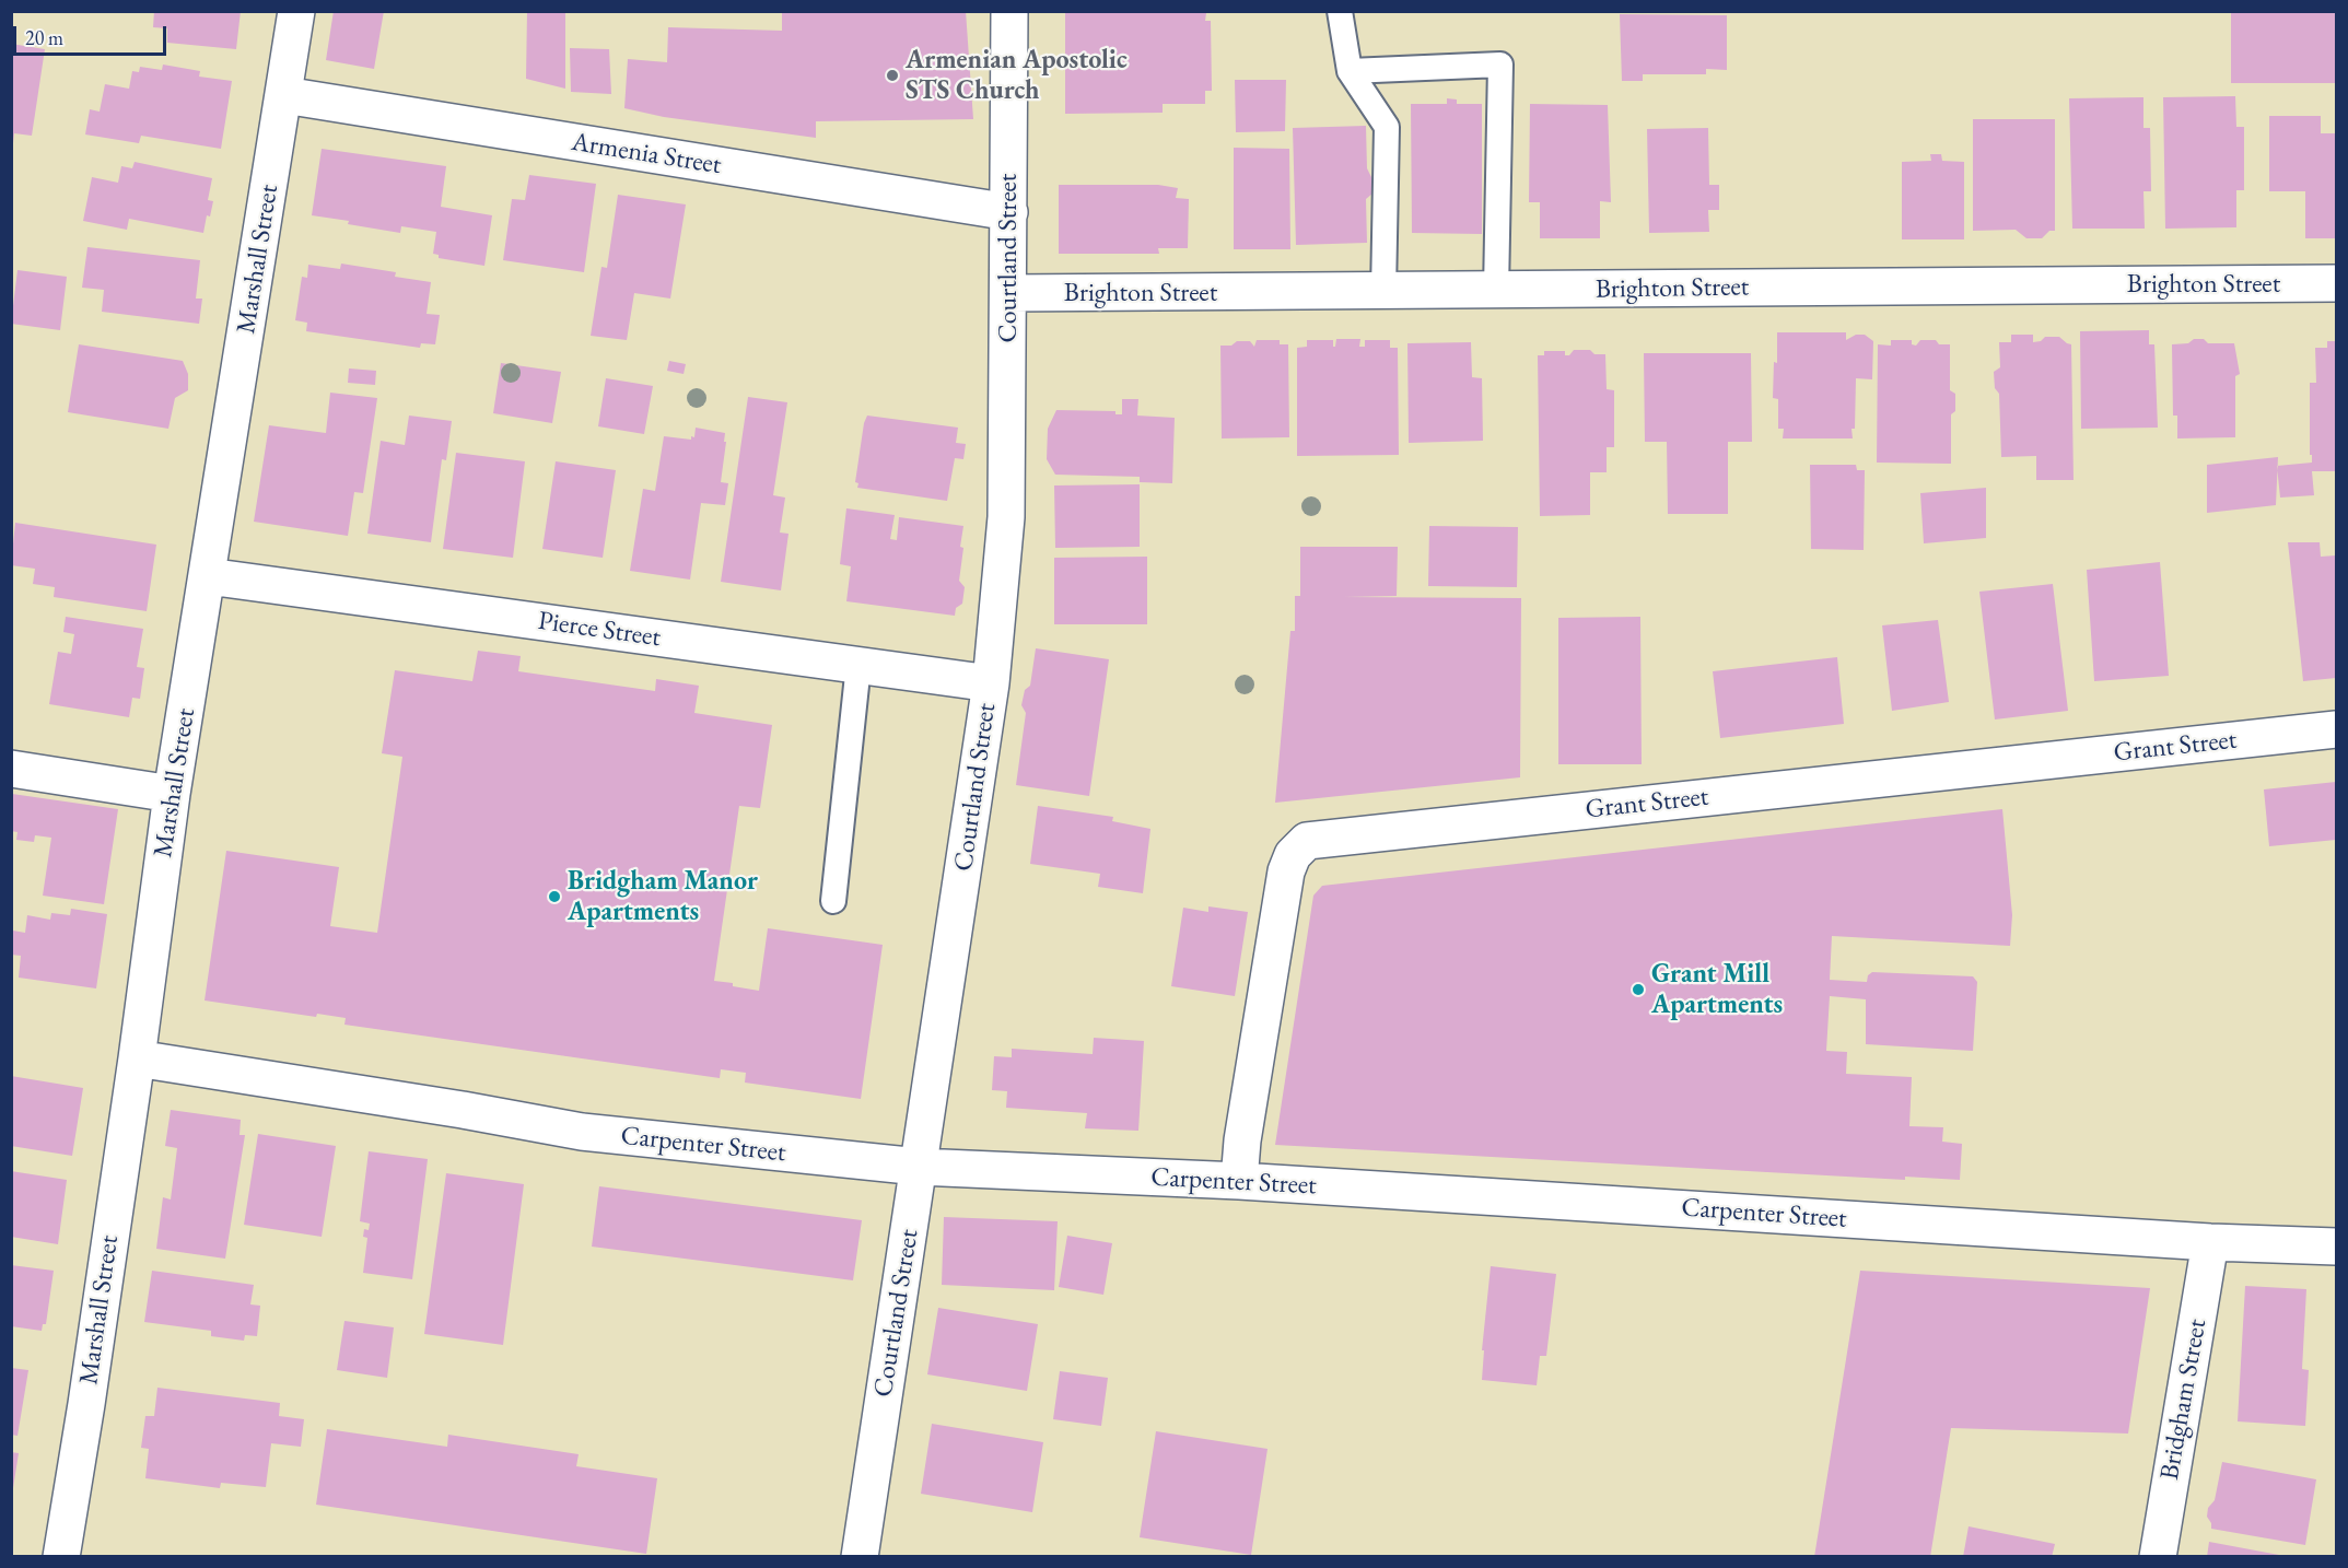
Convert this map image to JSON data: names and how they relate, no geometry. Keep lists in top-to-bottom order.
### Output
{
  "streets": {
    "street": [
      "Armenia Street",
      "Courtland Street",
      "Marshall Street",
      "Brighton Street",
      "Pierce Street",
      "Grant Street",
      "Carpenter Street",
      "Bridgham Street"
    ]
  },
  "crossings": [
    ["Armenia Street", "Courtland Street"],
    ["Armenia Street", "Marshall Street"],
    ["Courtland Street", "Brighton Street"],
    ["Courtland Street", "Pierce Street"],
    ["Courtland Street", "Carpenter Street"],
    ["Marshall Street", "Pierce Street"],
    ["Marshall Street", "Carpenter Street"],
    ["Grant Street", "Carpenter Street"],
    ["Carpenter Street", "Bridgham Street"]
  ],
  "places": ["Armenian Apostolic STS Church", "Bridgham Manor Apartments", "Grant Mill Apartments"],
  "scale_bar": "20 m"
}
